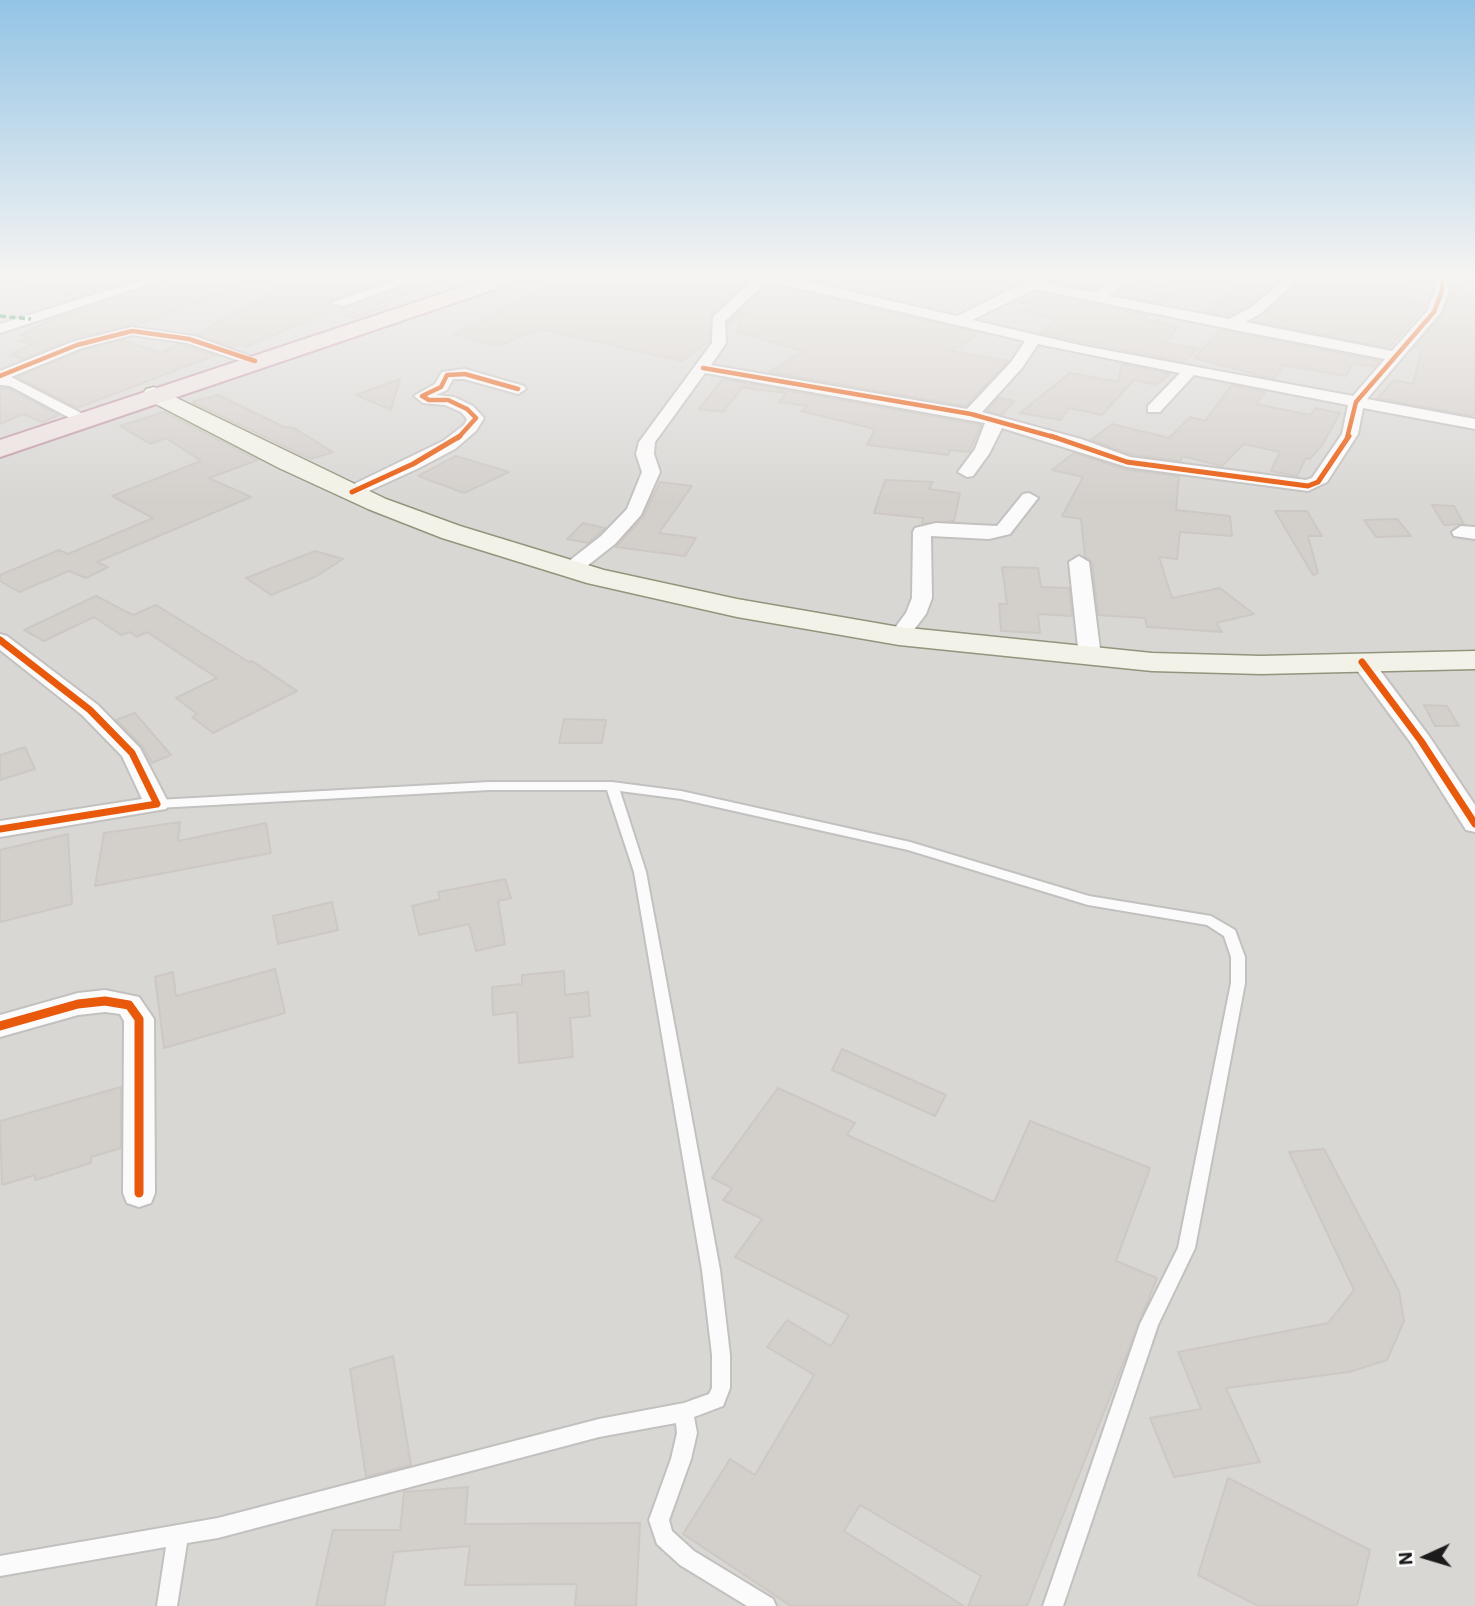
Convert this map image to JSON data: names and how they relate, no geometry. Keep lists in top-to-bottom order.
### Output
{
  "north": "left"
}
